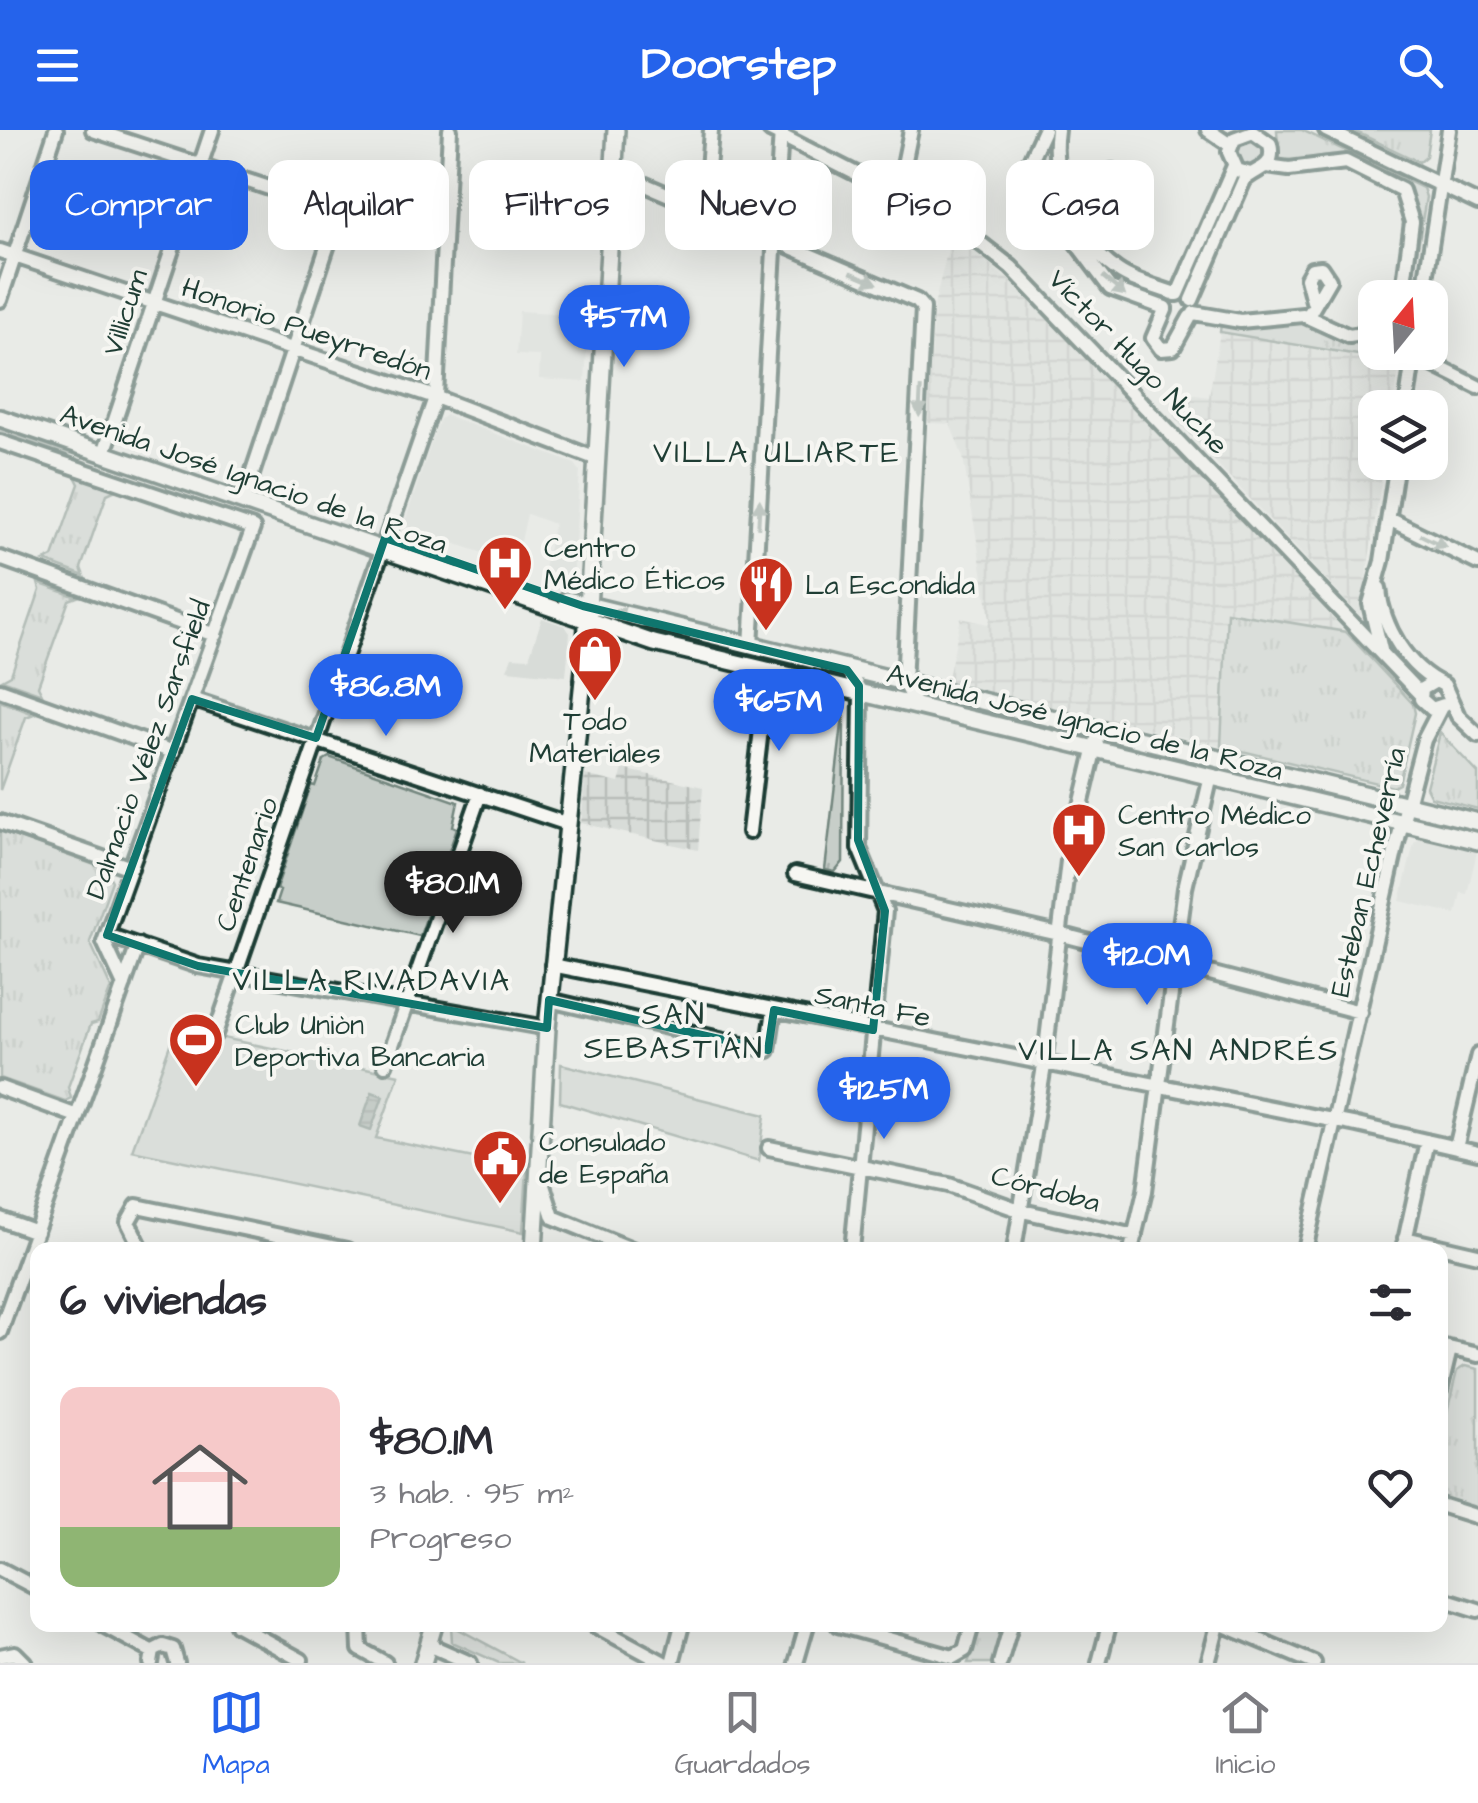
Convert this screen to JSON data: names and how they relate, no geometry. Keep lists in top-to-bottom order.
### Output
{
  "streets": {
    "main road": ["Avenida José Ignacio de la Roza"],
    "street": [
      "Villicum",
      "Honorio Pueyrredón",
      "Víctor Hugo Nuche",
      "Dalmacio Vélez Sarsfield",
      "Centenario",
      "Esteban Echeverría",
      "Santa Fe",
      "Córdoba"
    ]
  },
  "crossings": [
    ["Villicum", "Honorio Pueyrredón"],
    ["Villicum", "Avenida José Ignacio de la Roza"],
    ["Honorio Pueyrredón", "Centenario"],
    ["Avenida José Ignacio de la Roza", "Centenario"],
    ["Avenida José Ignacio de la Roza", "Esteban Echeverría"],
    ["Esteban Echeverría", "Santa Fe"]
  ],
  "districts": [
    "VILLA ULIARTE",
    "VILLA RIVADAVIA",
    "SAN SEBASTIÁN",
    "VILLA SAN ANDRÉS"
  ],
  "places": {
    "hospital": ["Centro Médico Éticos", "Centro Médico San Carlos"],
    "restaurant": ["La Escondida"],
    "shop": ["Todo Materiales"],
    "sports": ["Club Uniòn Deportiva Bancaria"],
    "public building": ["Consulado de España"]
  },
  "north": "top",
  "page": {
    "header": "Doorstep",
    "chip": [
      "Comprar",
      "Alquilar",
      "Filtros",
      "Nuevo",
      "Piso",
      "Casa"
    ],
    "price": [
      "$57M",
      "$86.8M",
      "$65M",
      "$80.1M",
      "$120M",
      "$125M"
    ],
    "heading": "6 viviendas",
    "list": [
      {
        "name": "$80.1M",
        "note": "3 hab. · 95 m² · Progreso"
      }
    ],
    "tabs": ["Mapa", "Guardados", "Inicio"]
  }
}
